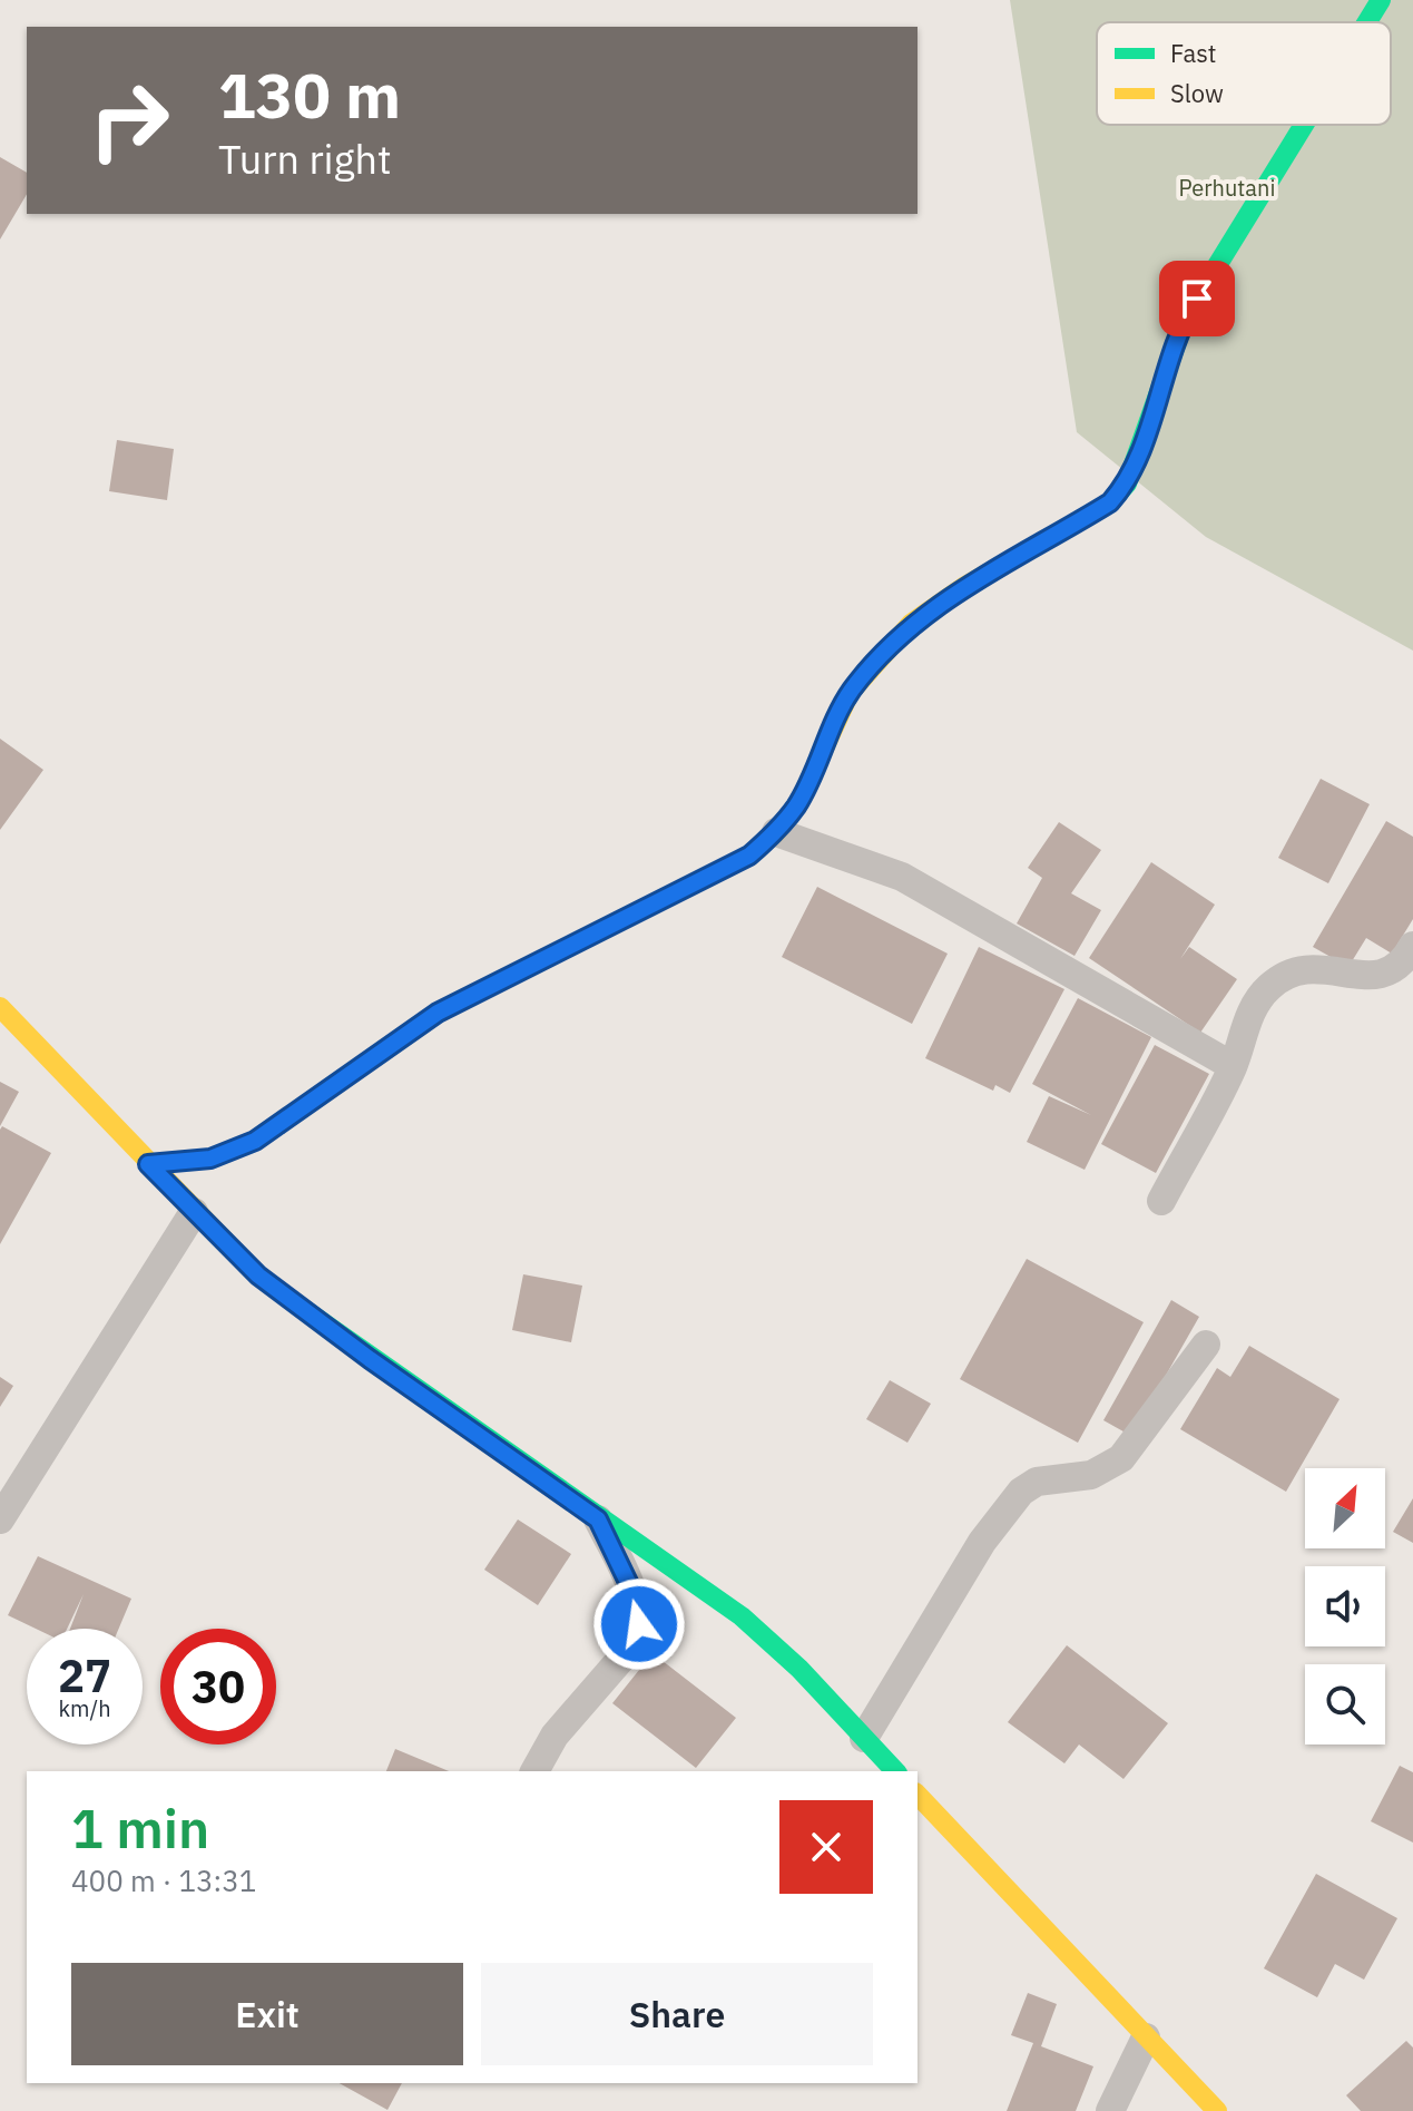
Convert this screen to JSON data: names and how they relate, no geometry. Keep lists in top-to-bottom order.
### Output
{
  "parks": ["Perhutani"],
  "legend": ["Fast", "Slow"],
  "north": "top right",
  "page": {
    "turn": ["130 m", "Turn right"],
    "speed": "27 km/h",
    "limit": "30",
    "heading": ["1 min", "400 m · 13:31"],
    "buttons": ["Exit", "Share"]
  }
}
